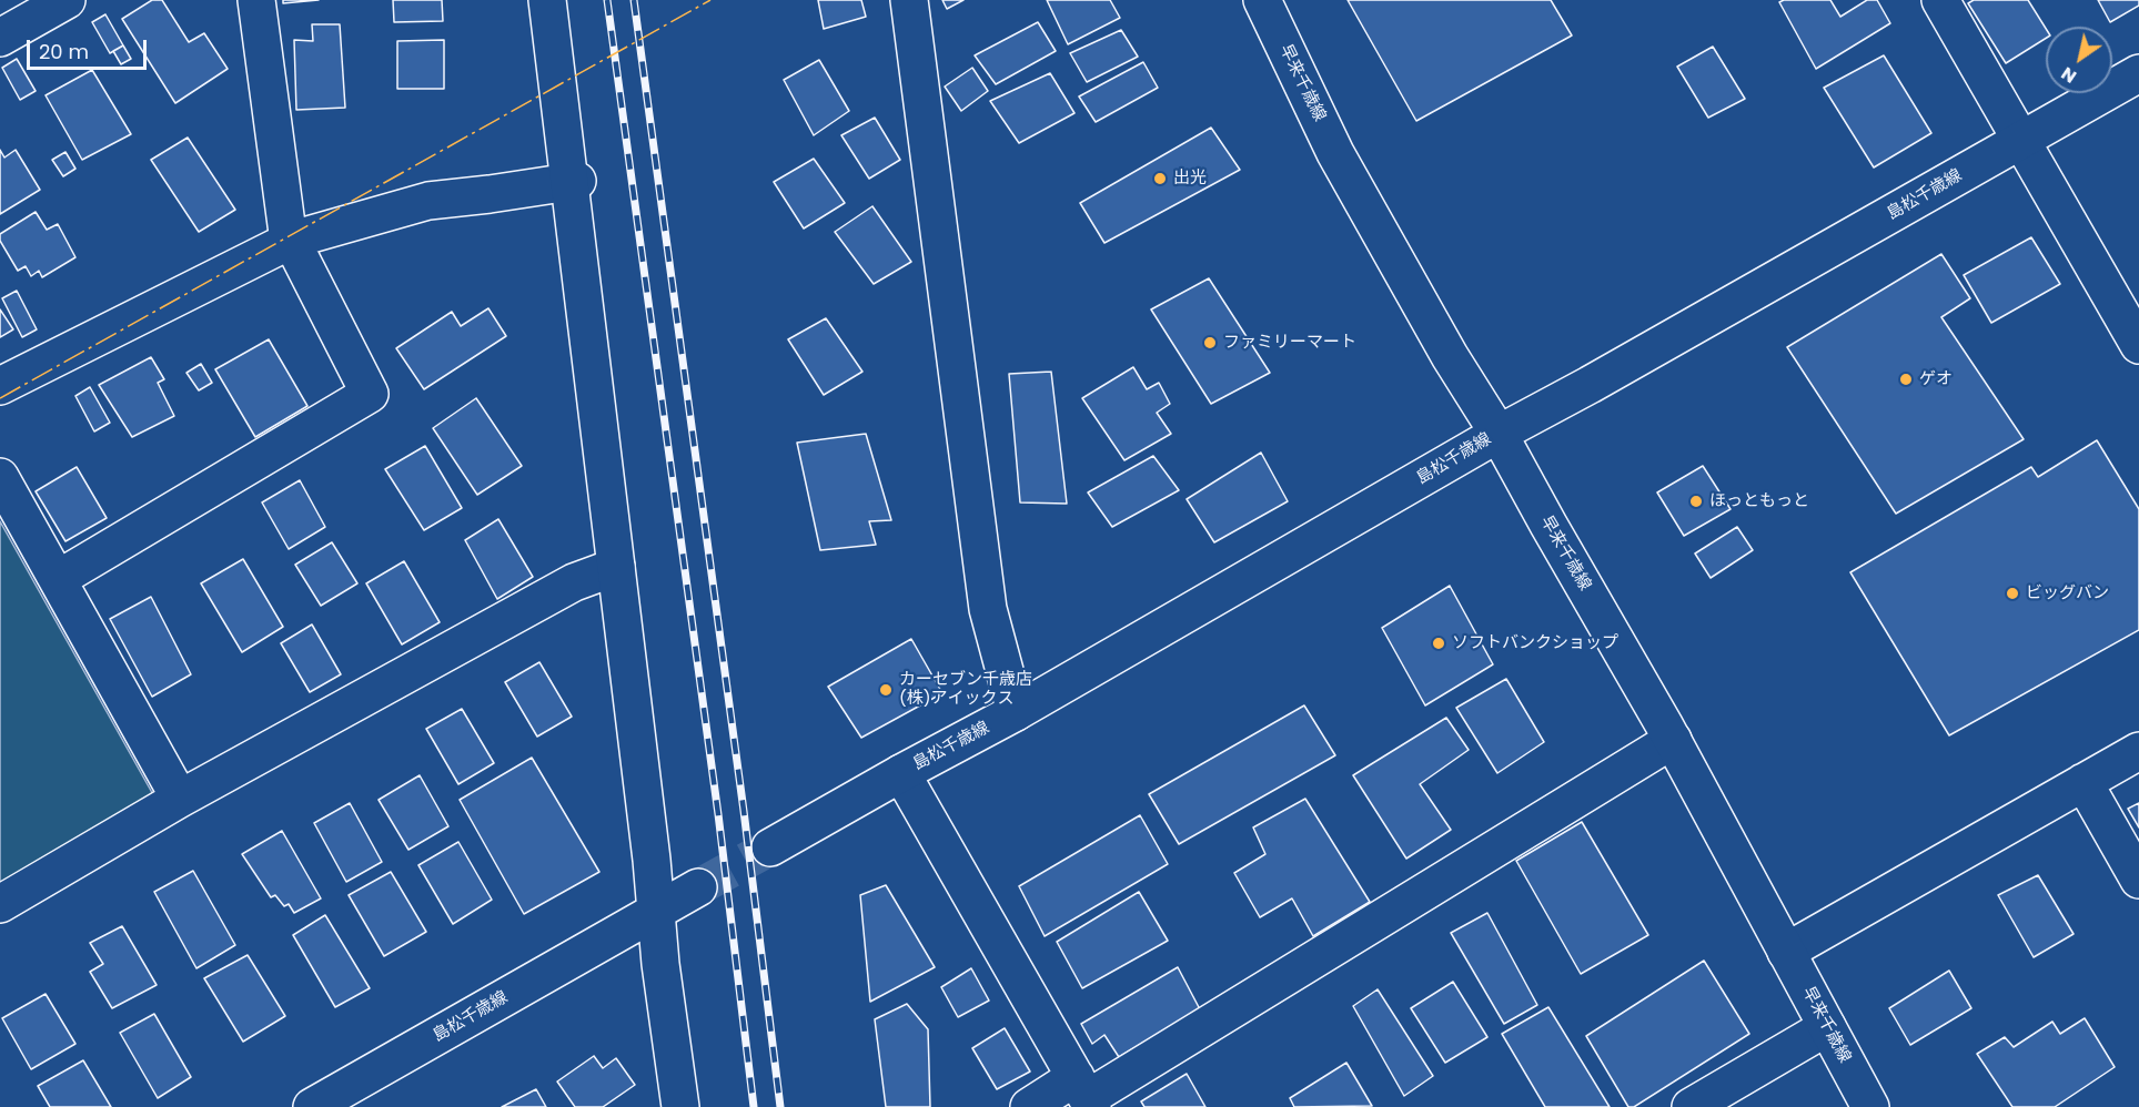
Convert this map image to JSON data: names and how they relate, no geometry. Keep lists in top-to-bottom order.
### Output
{
  "streets": {
    "street": ["早来千歳線", "島松千歳線"]
  },
  "crossings": [
    ["早来千歳線", "島松千歳線"]
  ],
  "places": [
    "出光",
    "ファミリーマート",
    "ゲオ",
    "ほっともっと",
    "ビッグバン",
    "ソフトバンクショップ",
    "カーセブン千歳店 (株)アイックス"
  ],
  "scale_bar": "20 m",
  "north": "bottom left"
}
